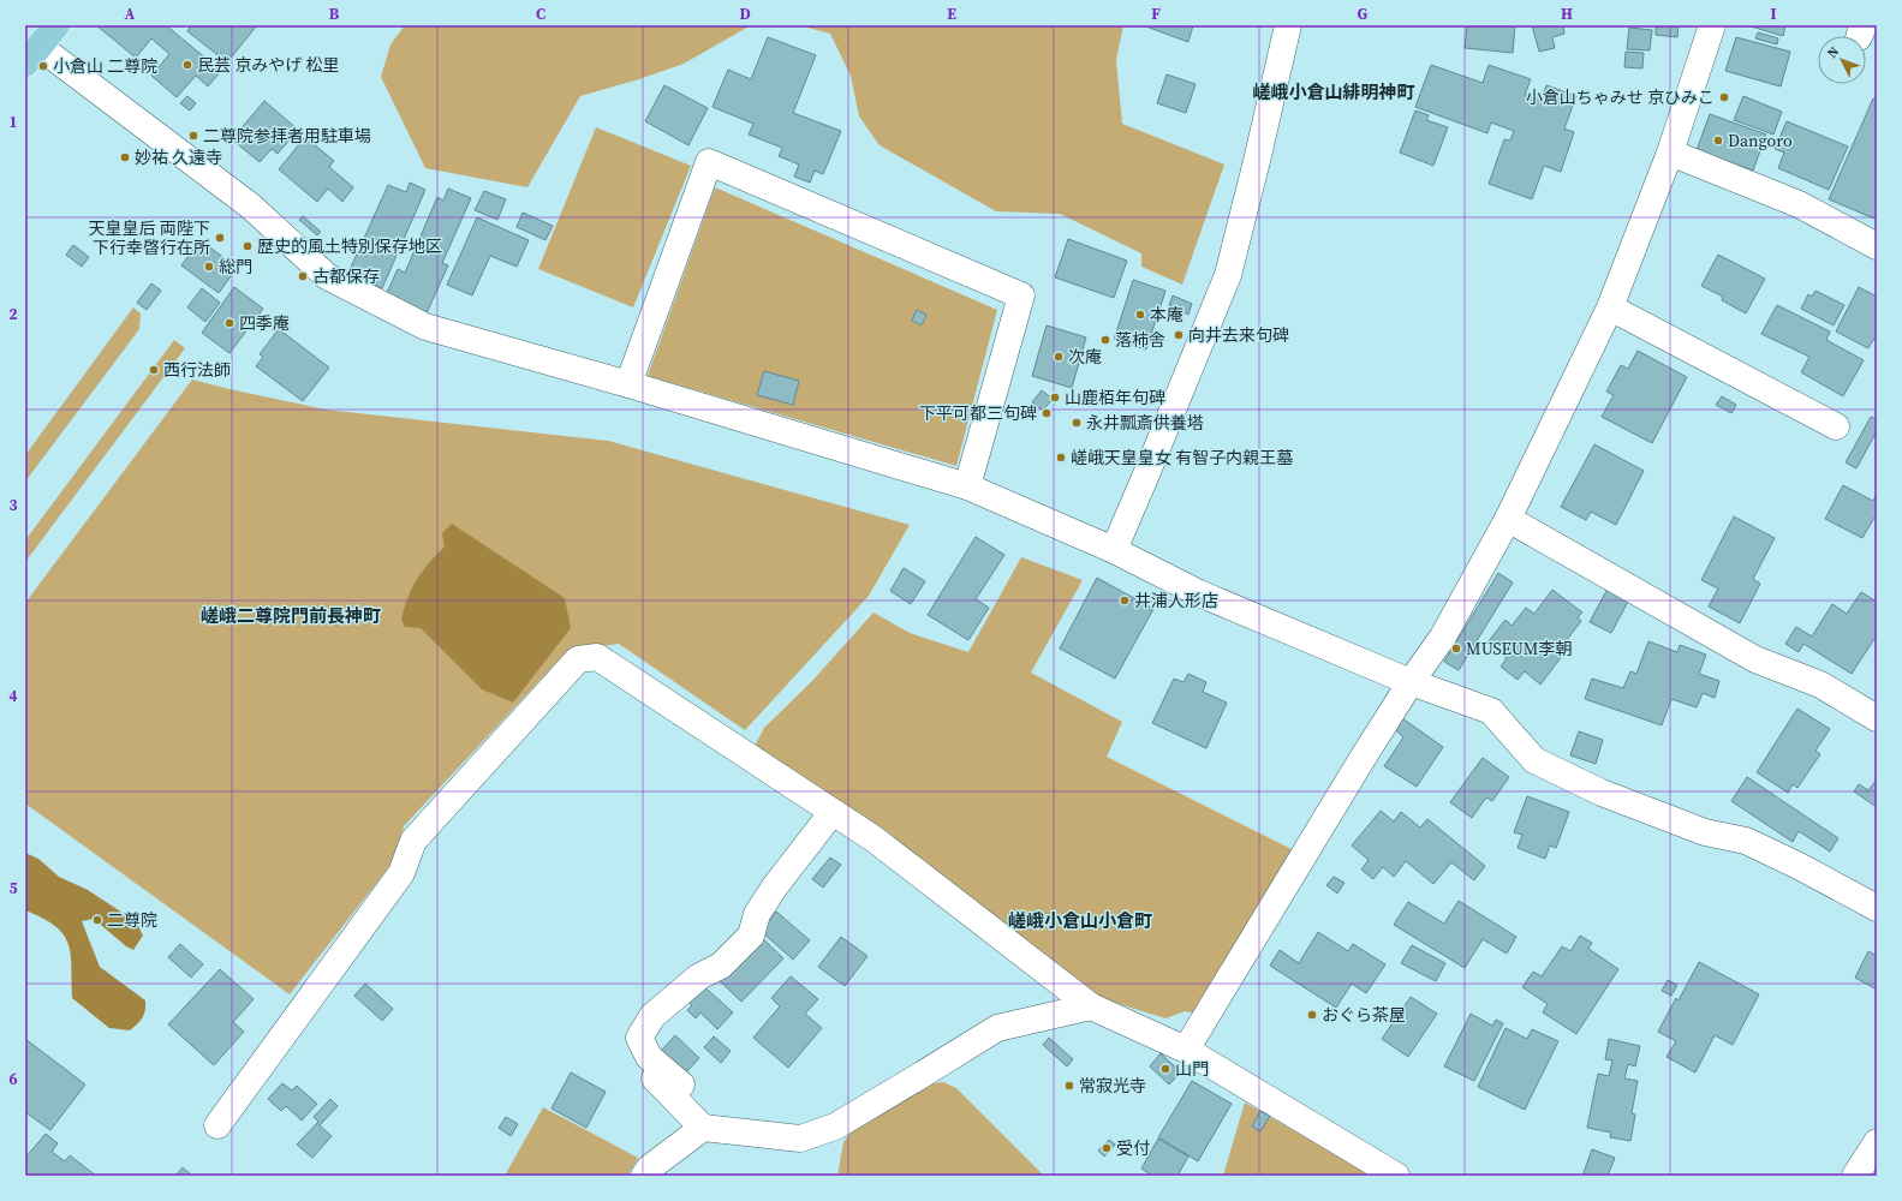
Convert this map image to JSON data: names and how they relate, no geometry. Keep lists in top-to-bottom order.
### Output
{
  "districts": ["嵯峨小倉山緋明神町", "嵯峨二尊院門前長神町", "嵯峨小倉山小倉町"],
  "places": [
    "民芸 京みやげ 松里",
    "小倉山 二尊院",
    "小倉山ちゃみせ 京ひみこ",
    "二尊院参拝者用駐車場",
    "Dangoro",
    "妙祐 久遠寺",
    "天皇皇后 両陛下 下行幸晵行在所",
    "歴史的風土特別保存地区",
    "総門",
    "古都保存",
    "本庵",
    "四季庵",
    "向井去来句碑",
    "落柿舎",
    "次庵",
    "西行法師",
    "⼭⿅栢年句碑",
    "下平可都三句碑",
    "永井瓢斎供養塔",
    "嵯峨天皇皇女 有智子内親王墓",
    "井浦人形店",
    "MUSEUM李朝",
    "二尊院",
    "おぐら茶屋",
    "山門",
    "常寂光寺",
    "受付"
  ],
  "north": "top left",
  "grid": {
    "columns": [
      "A",
      "B",
      "C",
      "D",
      "E",
      "F",
      "G",
      "H",
      "I"
    ],
    "rows": [
      "1",
      "2",
      "3",
      "4",
      "5",
      "6"
    ]
  }
}
